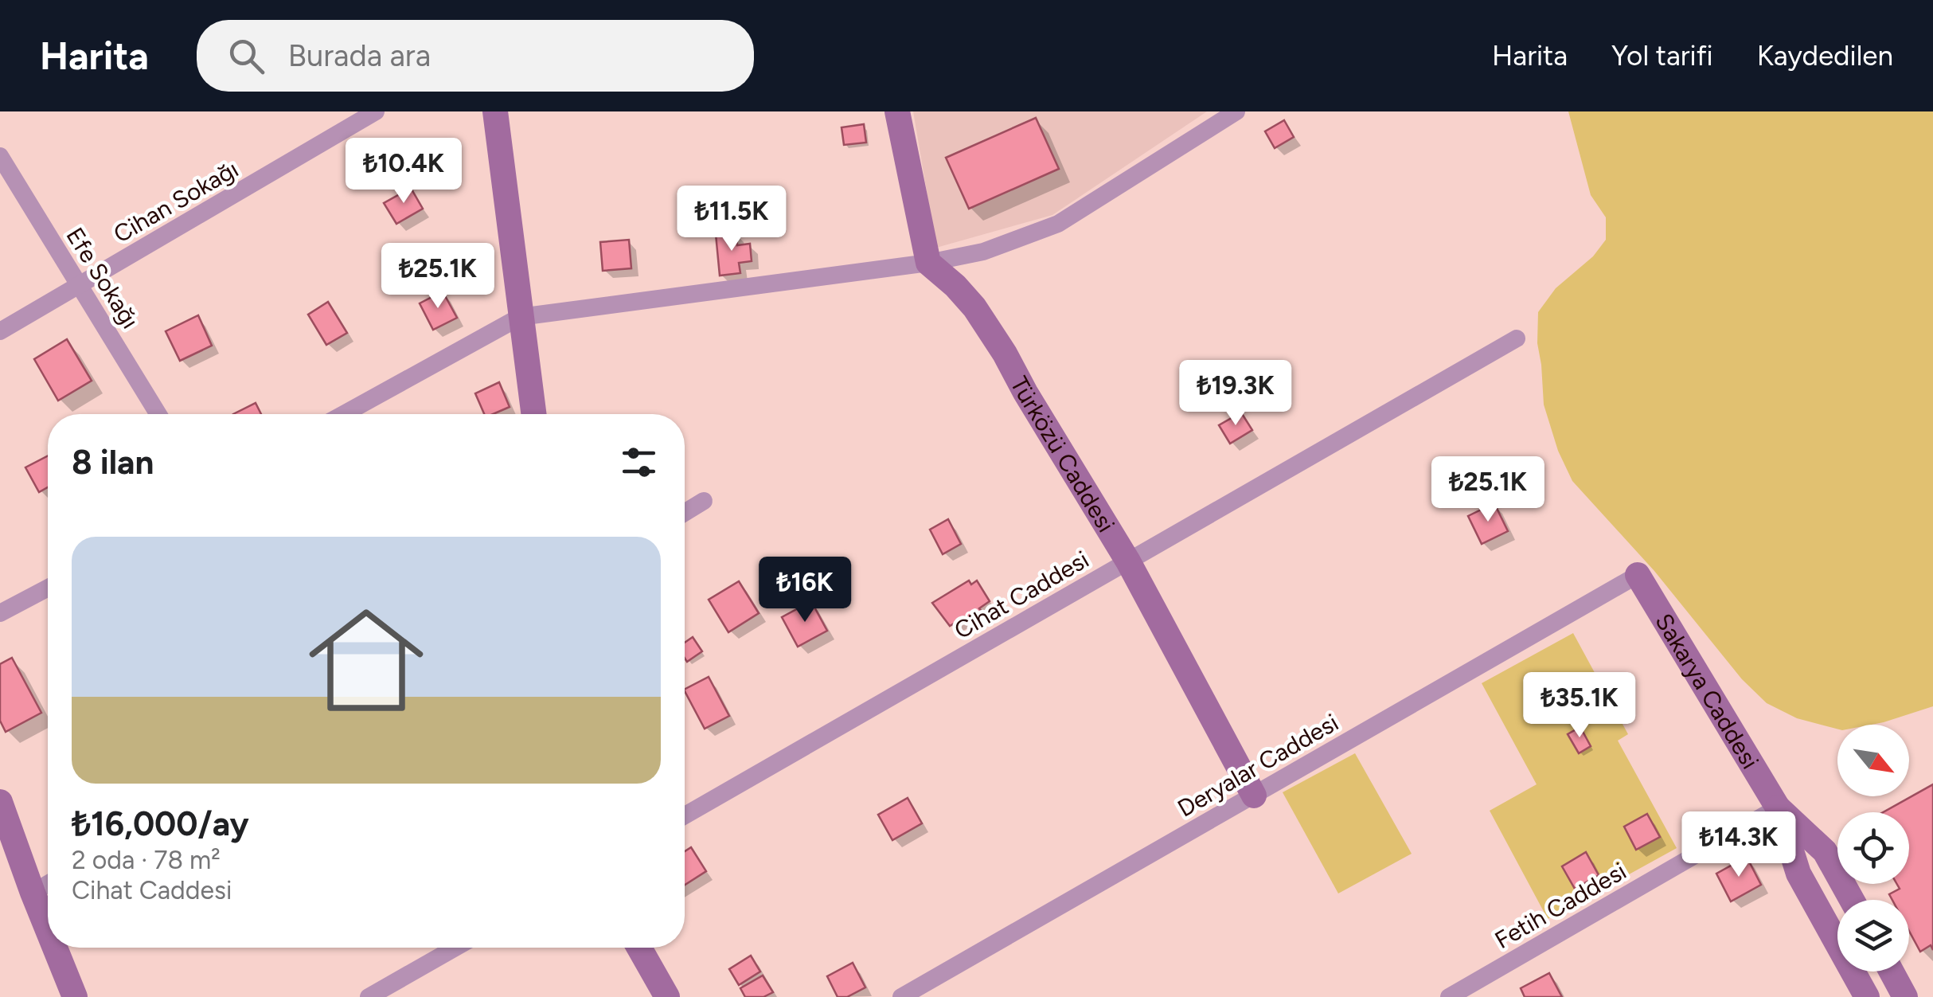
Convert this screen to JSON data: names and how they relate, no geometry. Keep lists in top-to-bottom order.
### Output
{
  "streets": {
    "street": [
      "Cihan Sokağı",
      "Efe Sokağı",
      "Türközü Caddesi",
      "Cihat Caddesi",
      "Sakarya Caddesi",
      "Deryalar Caddesi",
      "Fetih Caddesi"
    ]
  },
  "crossings": [
    ["Cihan Sokağı", "Efe Sokağı"],
    ["Türközü Caddesi", "Cihat Caddesi"],
    ["Türközü Caddesi", "Deryalar Caddesi"],
    ["Sakarya Caddesi", "Deryalar Caddesi"],
    ["Sakarya Caddesi", "Fetih Caddesi"]
  ],
  "north": "bottom right",
  "page": {
    "header": "Harita",
    "search": "Burada ara",
    "nav": ["Harita", "Yol tarifi", "Kaydedilen"],
    "price": [
      "₺10.4K",
      "₺11.5K",
      "₺25.1K",
      "₺19.3K",
      "₺25.1K",
      "₺16K",
      "₺35.1K",
      "₺14.3K"
    ],
    "heading": "8 ilan",
    "list": [
      {
        "name": "₺16,000/ay",
        "note": "2 oda · 78 m² · Cihat Caddesi"
      }
    ]
  }
}
